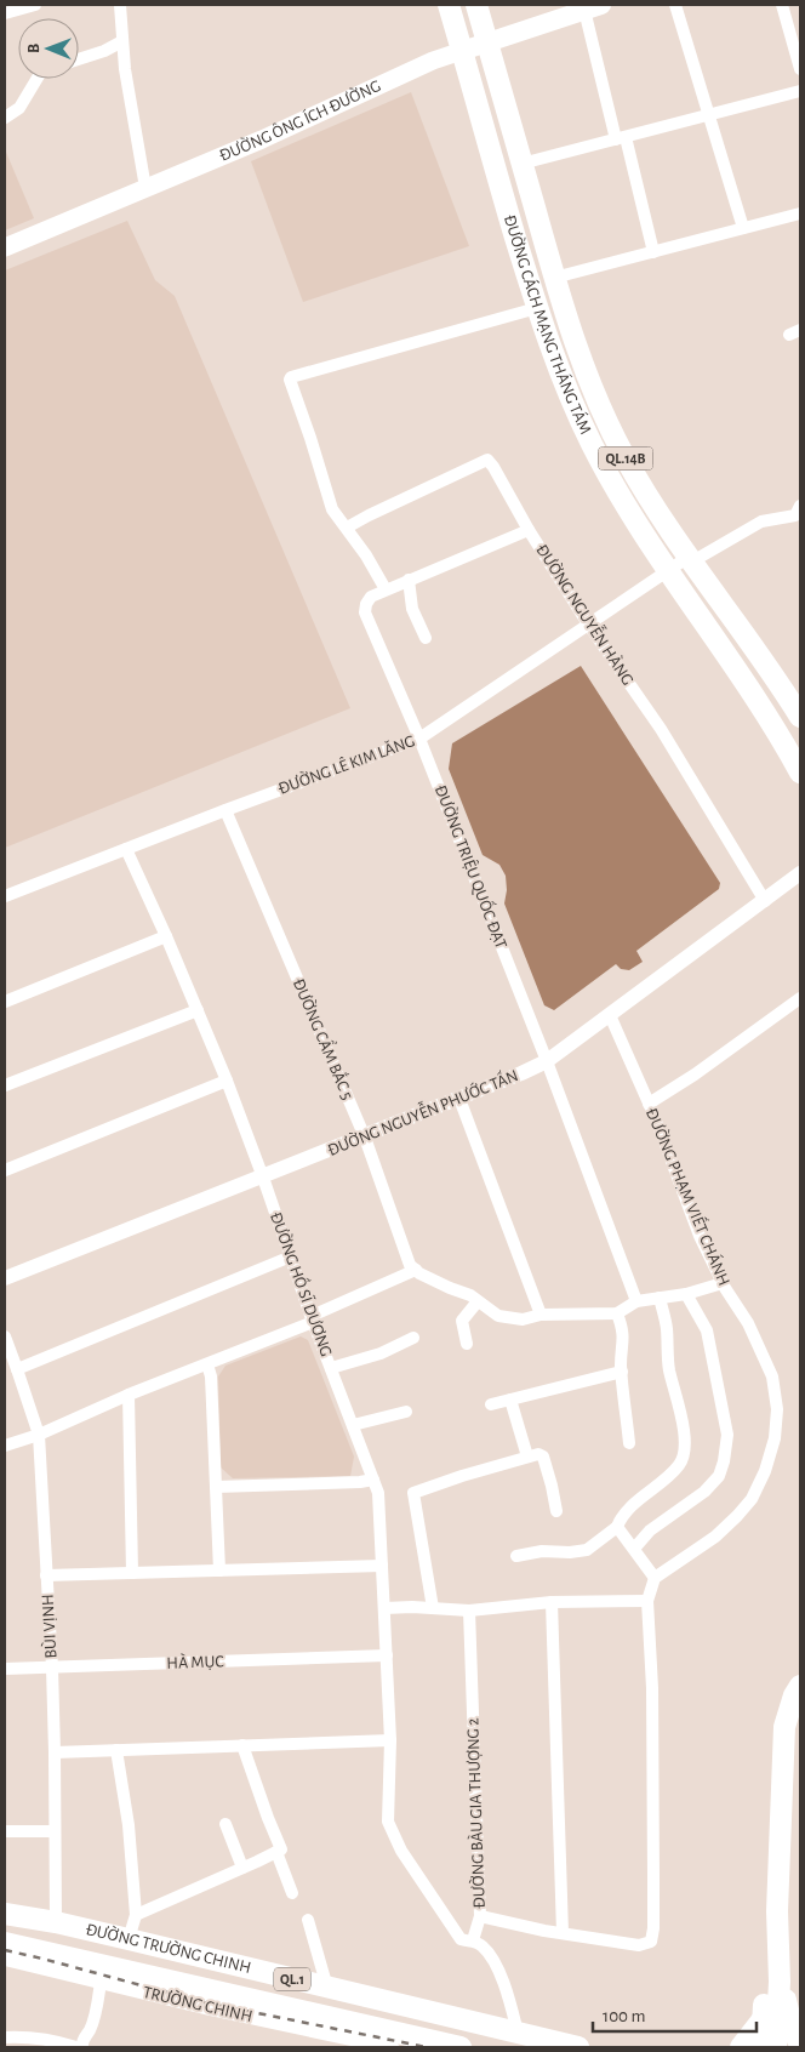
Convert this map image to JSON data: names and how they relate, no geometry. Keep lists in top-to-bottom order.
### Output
{
  "streets": {
    "highway": [
      "ĐƯỜNG CÁCH MẠNG THÁNG TÁM",
      "QL.14B",
      "ĐƯỜNG TRƯỜNG CHINH",
      "QL.1"
    ],
    "main road": ["ĐƯỜNG ÔNG ÍCH ĐƯỜNG"],
    "street": [
      "ĐƯỜNG NGUYỄN HÀNG",
      "ĐƯỜNG LÊ KIM LĂNG",
      "ĐƯỜNG TRIỆU QUỐC ĐẠT",
      "ĐƯỜNG CẨM BẮC 5",
      "ĐƯỜNG NGUYỄN PHƯỚC TẤN",
      "ĐƯỜNG PHẠM VIẾT CHÁNH",
      "ĐƯỜNG HỒ SĨ DƯƠNG",
      "BÙI VỊNH",
      "HÀ MỤC",
      "ĐƯỜNG BÀU GIA THƯỢNG 2",
      "TRƯỜNG CHINH"
    ]
  },
  "crossings": [
    ["ĐƯỜNG ÔNG ÍCH ĐƯỜNG", "ĐƯỜNG CÁCH MẠNG THÁNG TÁM"],
    ["ĐƯỜNG CÁCH MẠNG THÁNG TÁM", "ĐƯỜNG LÊ KIM LĂNG"],
    ["ĐƯỜNG NGUYỄN HÀNG", "ĐƯỜNG LÊ KIM LĂNG"],
    ["ĐƯỜNG NGUYỄN HÀNG", "ĐƯỜNG TRIỆU QUỐC ĐẠT"],
    ["ĐƯỜNG NGUYỄN HÀNG", "ĐƯỜNG NGUYỄN PHƯỚC TẤN"],
    ["ĐƯỜNG LÊ KIM LĂNG", "ĐƯỜNG TRIỆU QUỐC ĐẠT"],
    ["ĐƯỜNG LÊ KIM LĂNG", "ĐƯỜNG CẨM BẮC 5"],
    ["ĐƯỜNG LÊ KIM LĂNG", "ĐƯỜNG HỒ SĨ DƯƠNG"],
    ["ĐƯỜNG TRIỆU QUỐC ĐẠT", "ĐƯỜNG NGUYỄN PHƯỚC TẤN"],
    ["ĐƯỜNG CẨM BẮC 5", "ĐƯỜNG NGUYỄN PHƯỚC TẤN"],
    ["ĐƯỜNG NGUYỄN PHƯỚC TẤN", "ĐƯỜNG PHẠM VIẾT CHÁNH"],
    ["ĐƯỜNG NGUYỄN PHƯỚC TẤN", "ĐƯỜNG HỒ SĨ DƯƠNG"],
    ["ĐƯỜNG HỒ SĨ DƯƠNG", "HÀ MỤC"],
    ["BÙI VỊNH", "HÀ MỤC"],
    ["BÙI VỊNH", "ĐƯỜNG TRƯỜNG CHINH"],
    ["ĐƯỜNG TRƯỜNG CHINH", "TRƯỜNG CHINH"]
  ],
  "scale_bar": "100 m",
  "north": "left"
}
